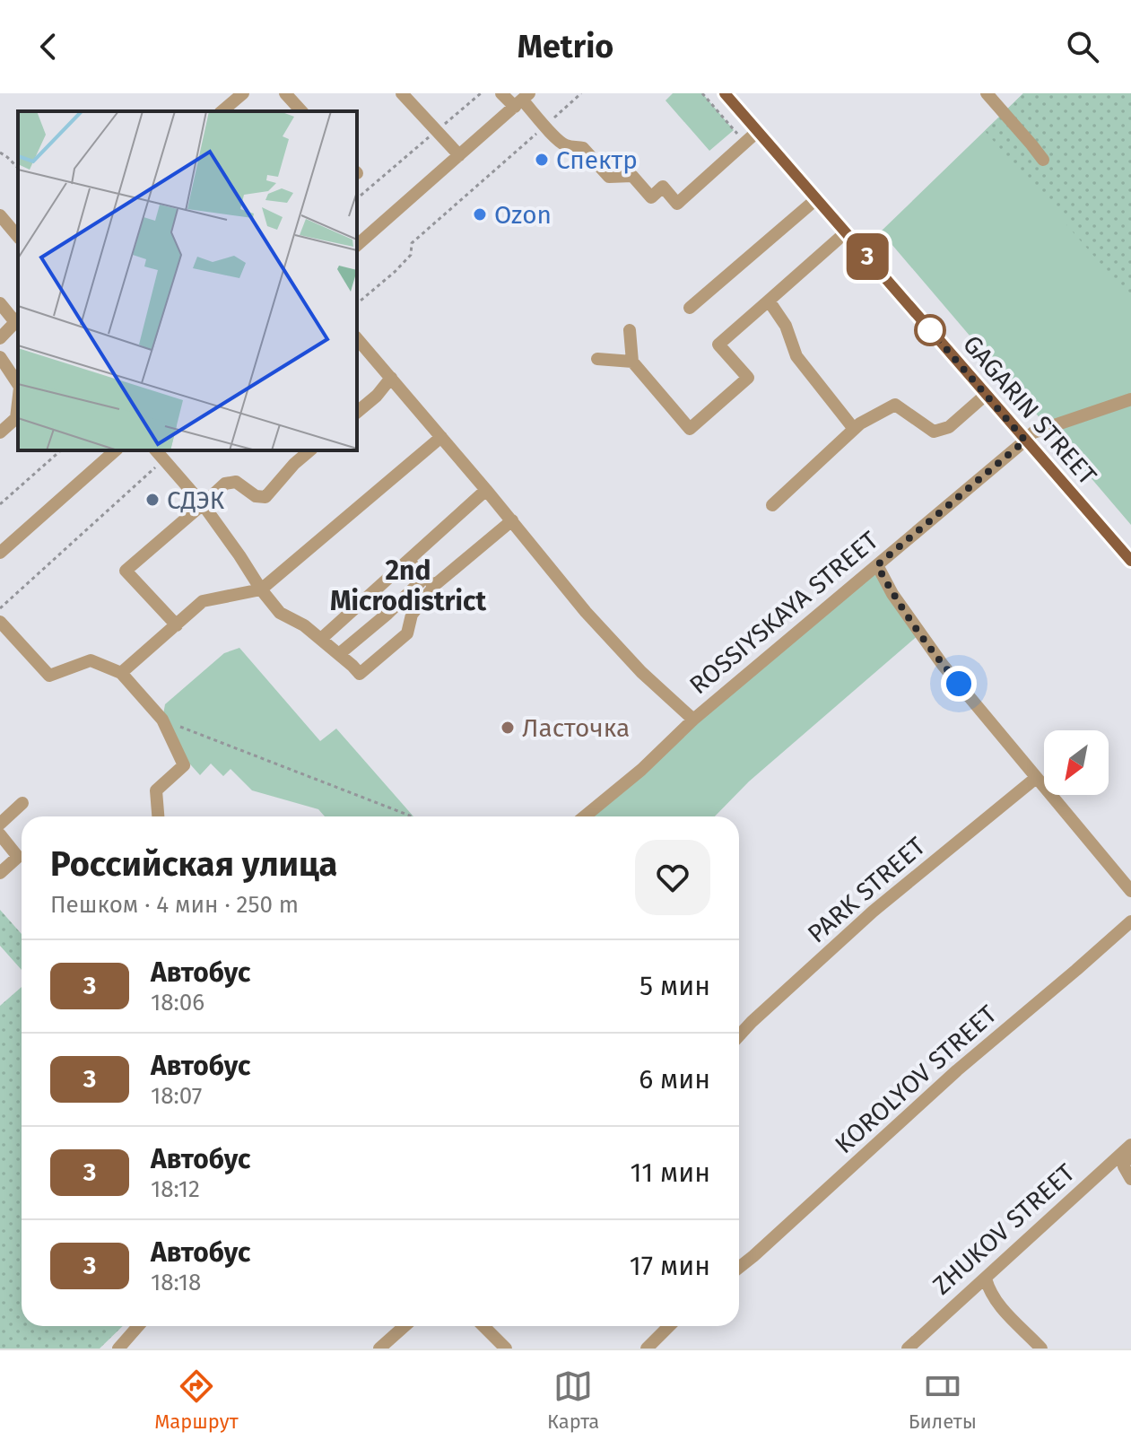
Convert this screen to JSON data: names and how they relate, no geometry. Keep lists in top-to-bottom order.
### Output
{
  "streets": {
    "street": [
      "GAGARIN STREET",
      "ROSSIYSKAYA STREET",
      "PARK STREET",
      "KOROLYOV STREET",
      "ZHUKOV STREET"
    ]
  },
  "crossings": [
    ["GAGARIN STREET", "ROSSIYSKAYA STREET"]
  ],
  "districts": ["2nd Microdistrict"],
  "places": [
    "Спектр",
    "Ozon",
    "СДЭК",
    "Ласточка"
  ],
  "lines": ["bus line 3"],
  "north": "bottom left",
  "page": {
    "header": "Metrio",
    "on_map": "3",
    "heading": ["Российская улица", "Пешком · 4 мин · 250 m"],
    "list": [
      {
        "mark": "3",
        "name": "Автобус",
        "note": "18:06",
        "value": "5 мин"
      },
      {
        "mark": "3",
        "name": "Автобус",
        "note": "18:07",
        "value": "6 мин"
      },
      {
        "mark": "3",
        "name": "Автобус",
        "note": "18:12",
        "value": "11 мин"
      },
      {
        "mark": "3",
        "name": "Автобус",
        "note": "18:18",
        "value": "17 мин"
      }
    ],
    "tabs": ["Маршрут", "Карта", "Билеты"]
  }
}
